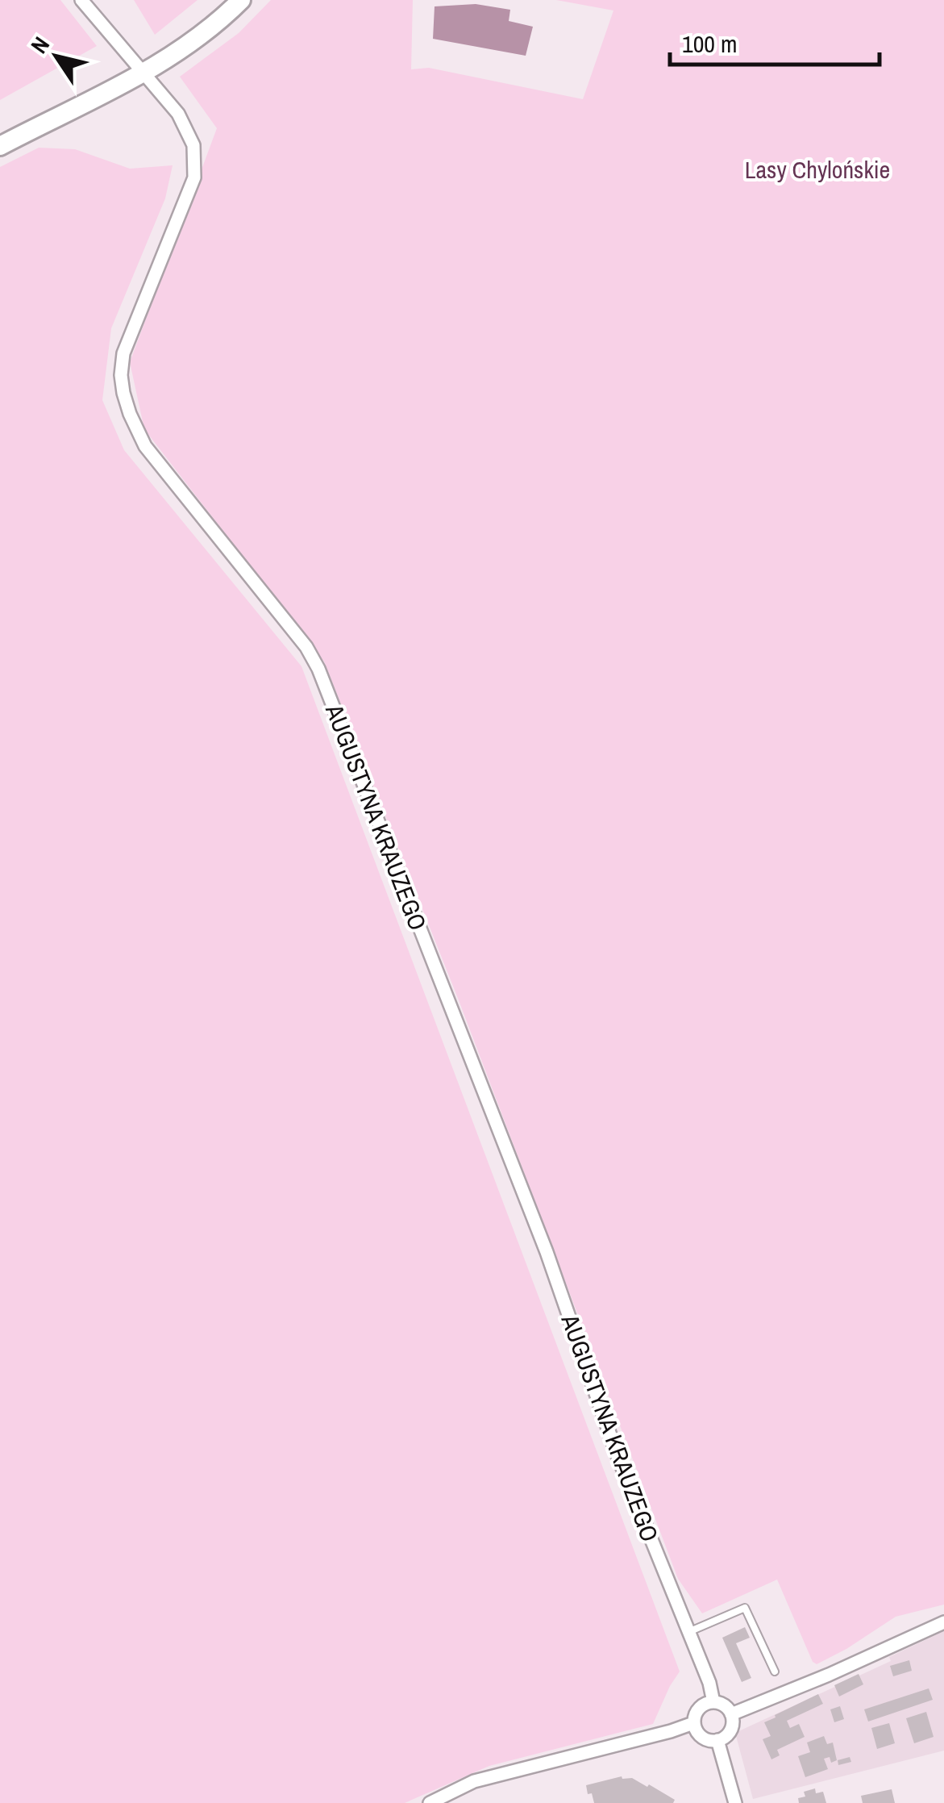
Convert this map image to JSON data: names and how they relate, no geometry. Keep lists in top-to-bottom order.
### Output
{
  "streets": {
    "street": ["AUGUSTYNA KRAUZEGO"]
  },
  "parks": ["Lasy Chylońskie"],
  "scale_bar": "100 m",
  "north": "top left"
}
